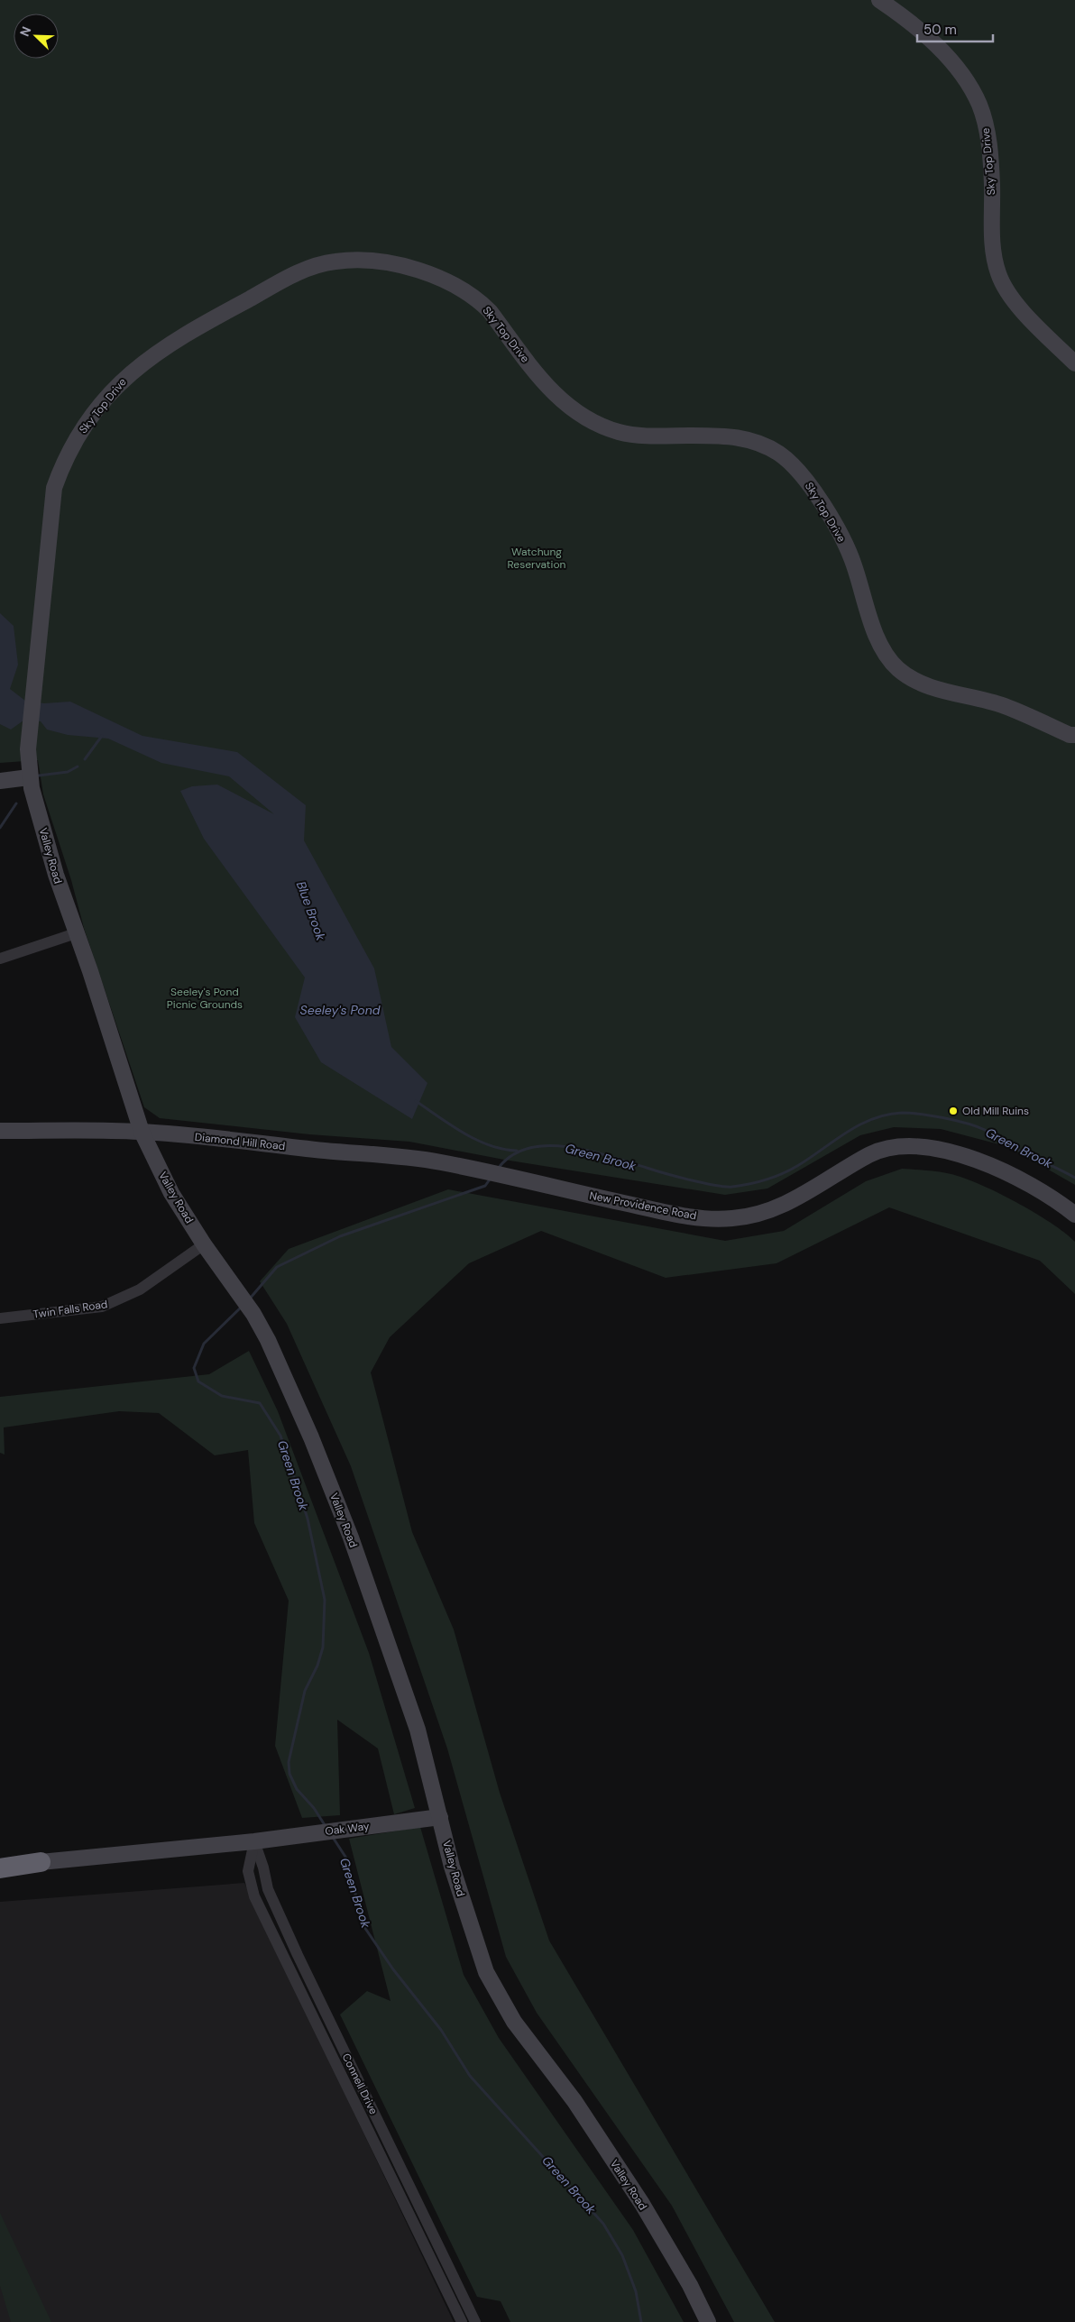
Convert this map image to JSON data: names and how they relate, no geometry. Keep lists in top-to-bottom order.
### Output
{
  "streets": {
    "main road": [
      "Sky Top Drive",
      "Valley Road",
      "Diamond Hill Road",
      "New Providence Road",
      "Oak Way"
    ],
    "street": ["Twin Falls Road", "Connell Drive"]
  },
  "crossings": [
    ["Sky Top Drive", "Valley Road"],
    ["Valley Road", "Diamond Hill Road"],
    ["Valley Road", "Twin Falls Road"],
    ["Valley Road", "Oak Way"],
    ["Diamond Hill Road", "New Providence Road"],
    ["Oak Way", "Connell Drive"]
  ],
  "water": ["Blue Brook", "Seeley's Pond", "Green Brook"],
  "parks": ["Watchung Reservation", "Seeley's Pond Picnic Grounds"],
  "places": ["Old Mill Ruins"],
  "scale_bar": "50 m",
  "north": "top left"
}
